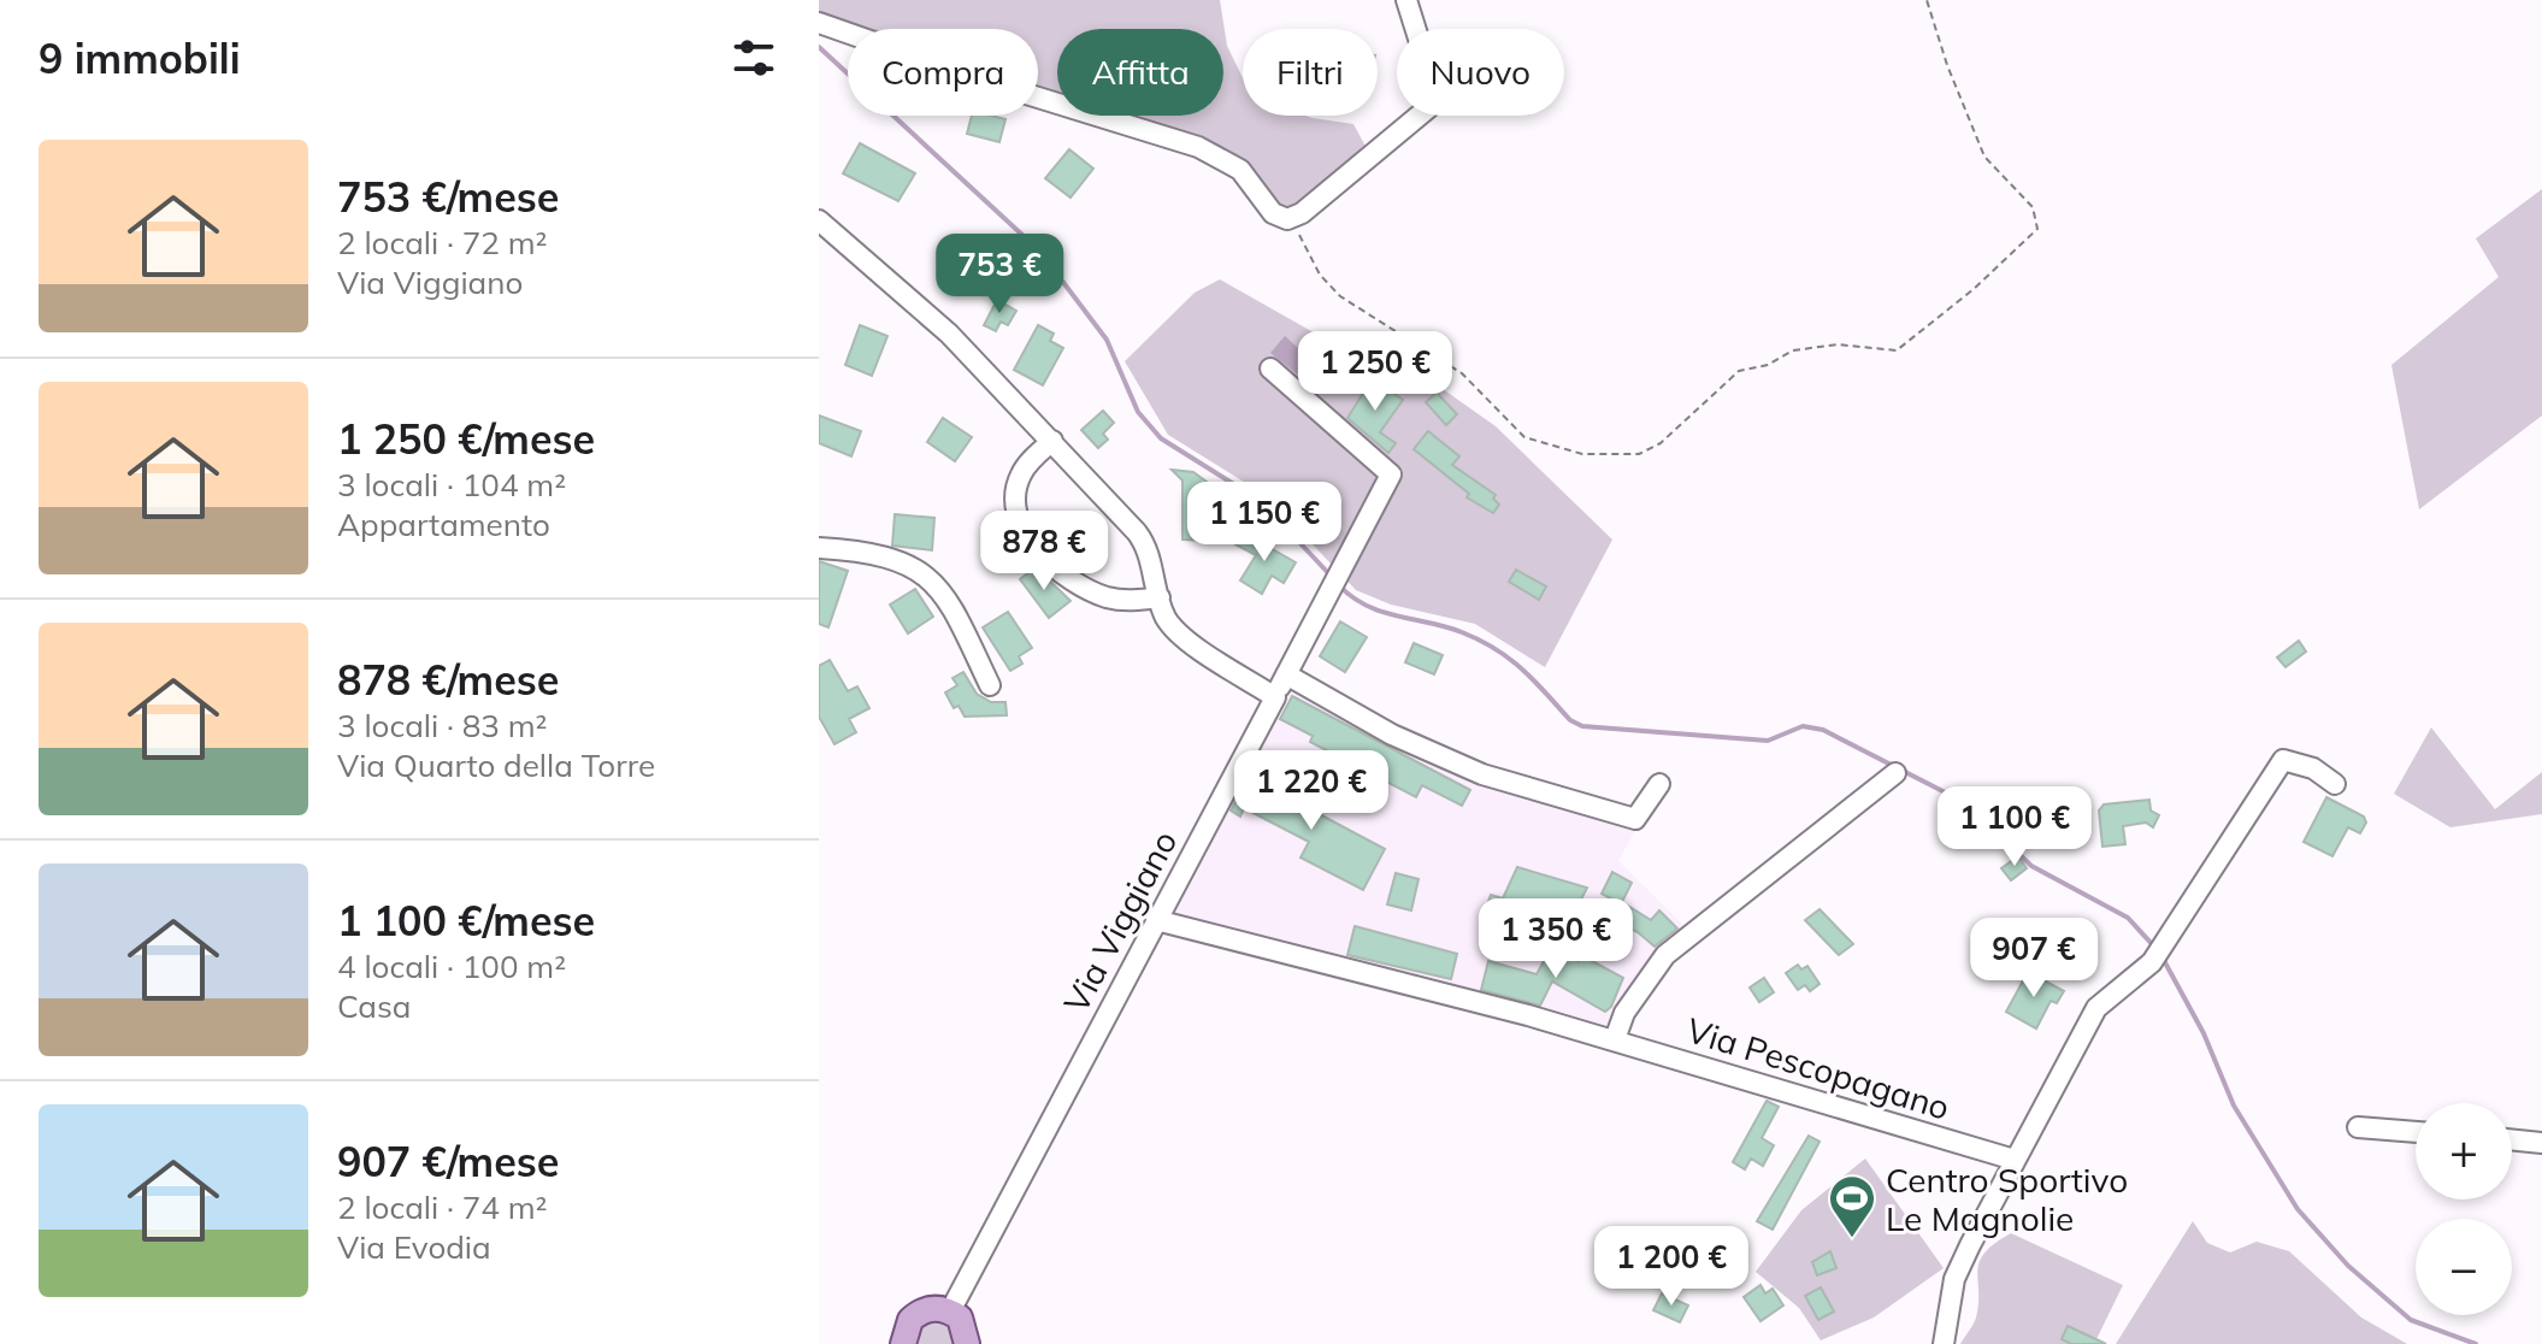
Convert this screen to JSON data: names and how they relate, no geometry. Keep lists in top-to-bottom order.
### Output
{
  "streets": {
    "street": ["Via Viggiano", "Via Pescopagano"]
  },
  "crossings": [
    ["Via Viggiano", "Via Pescopagano"]
  ],
  "places": {
    "sports": ["Centro Sportivo Le Magnolie"]
  },
  "page": {
    "heading": "9 immobili",
    "chip": [
      "Compra",
      "Affitta",
      "Filtri",
      "Nuovo"
    ],
    "list": [
      {
        "name": "753 €/mese",
        "note": "2 locali · 72 m² · Via Viggiano"
      },
      {
        "name": "1 250 €/mese",
        "note": "3 locali · 104 m² · Appartamento"
      },
      {
        "name": "878 €/mese",
        "note": "3 locali · 83 m² · Via Quarto della Torre"
      },
      {
        "name": "1 100 €/mese",
        "note": "4 locali · 100 m² · Casa"
      },
      {
        "name": "907 €/mese",
        "note": "2 locali · 74 m² · Via Evodia"
      }
    ],
    "price": [
      "753 €",
      "1 250 €",
      "1 150 €",
      "878 €",
      "1 220 €",
      "1 100 €",
      "1 350 €",
      "907 €",
      "1 200 €"
    ],
    "map_buttons": ["+", "−"]
  }
}
